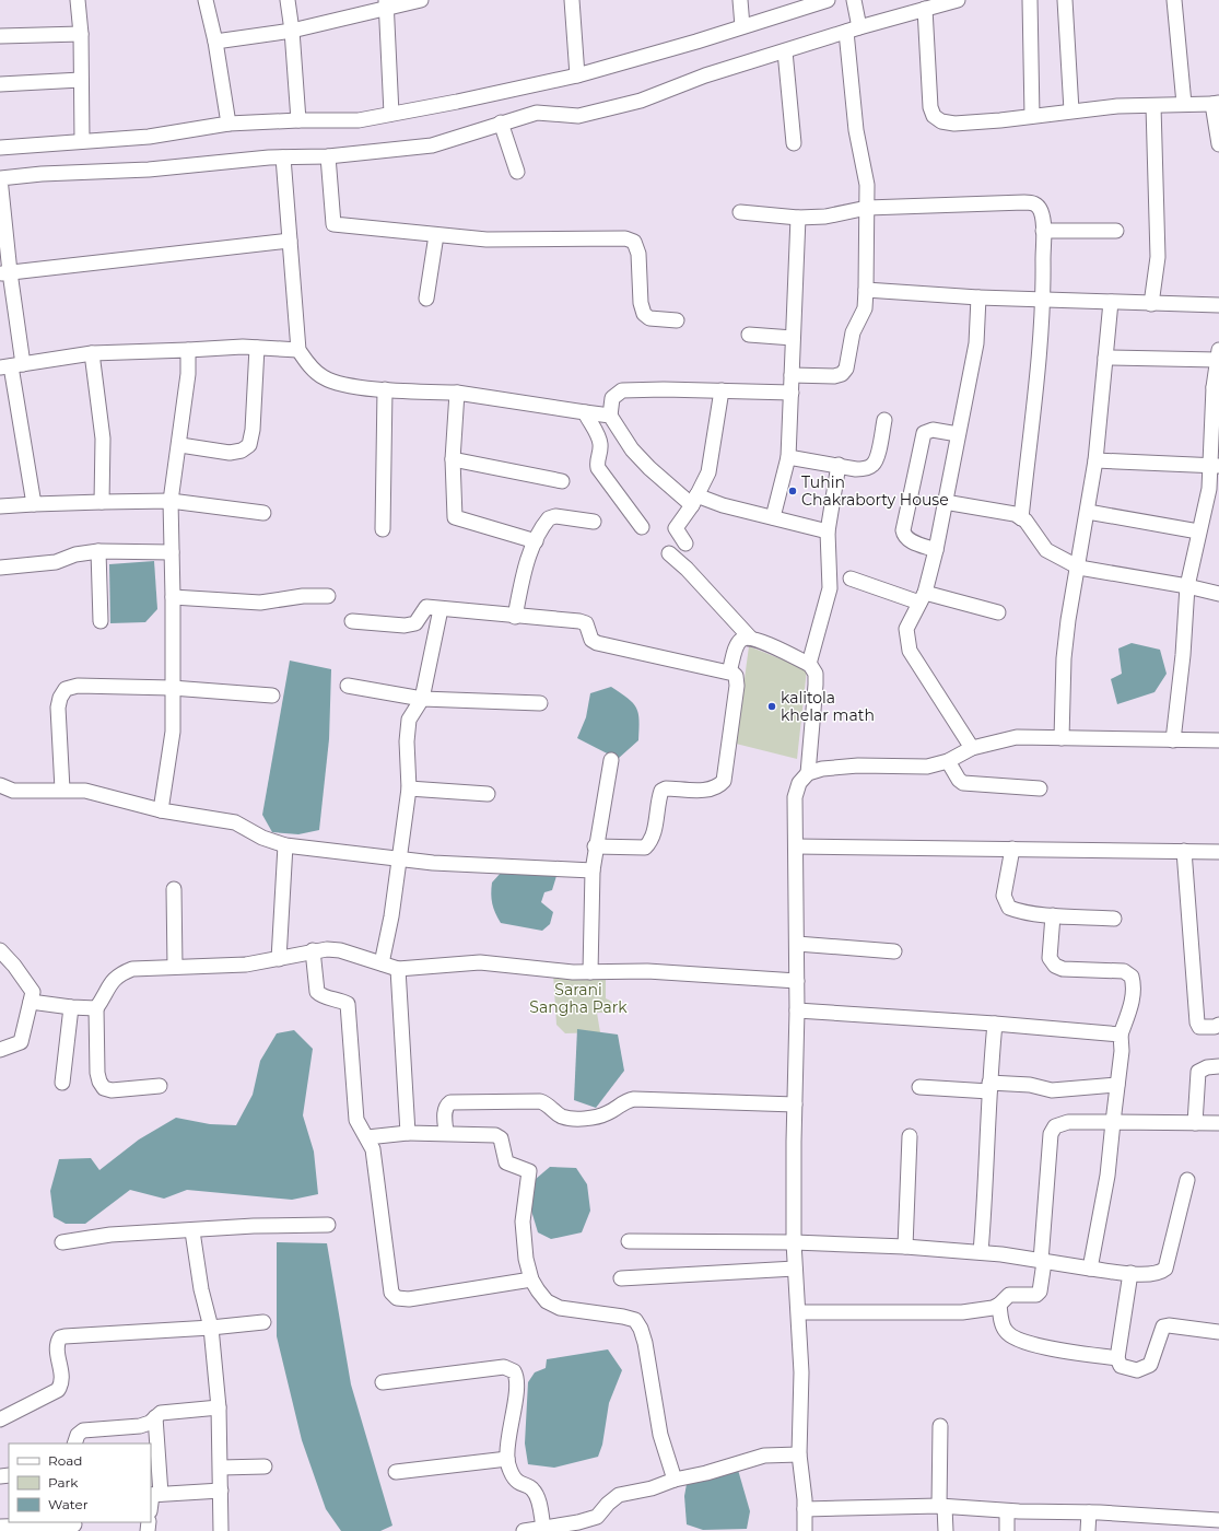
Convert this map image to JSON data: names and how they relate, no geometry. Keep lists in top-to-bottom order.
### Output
{
  "parks": ["Sarani Sangha Park"],
  "places": ["Tuhin Chakraborty House", "kalitola khelar math"],
  "legend": ["Road", "Park", "Water"]
}
